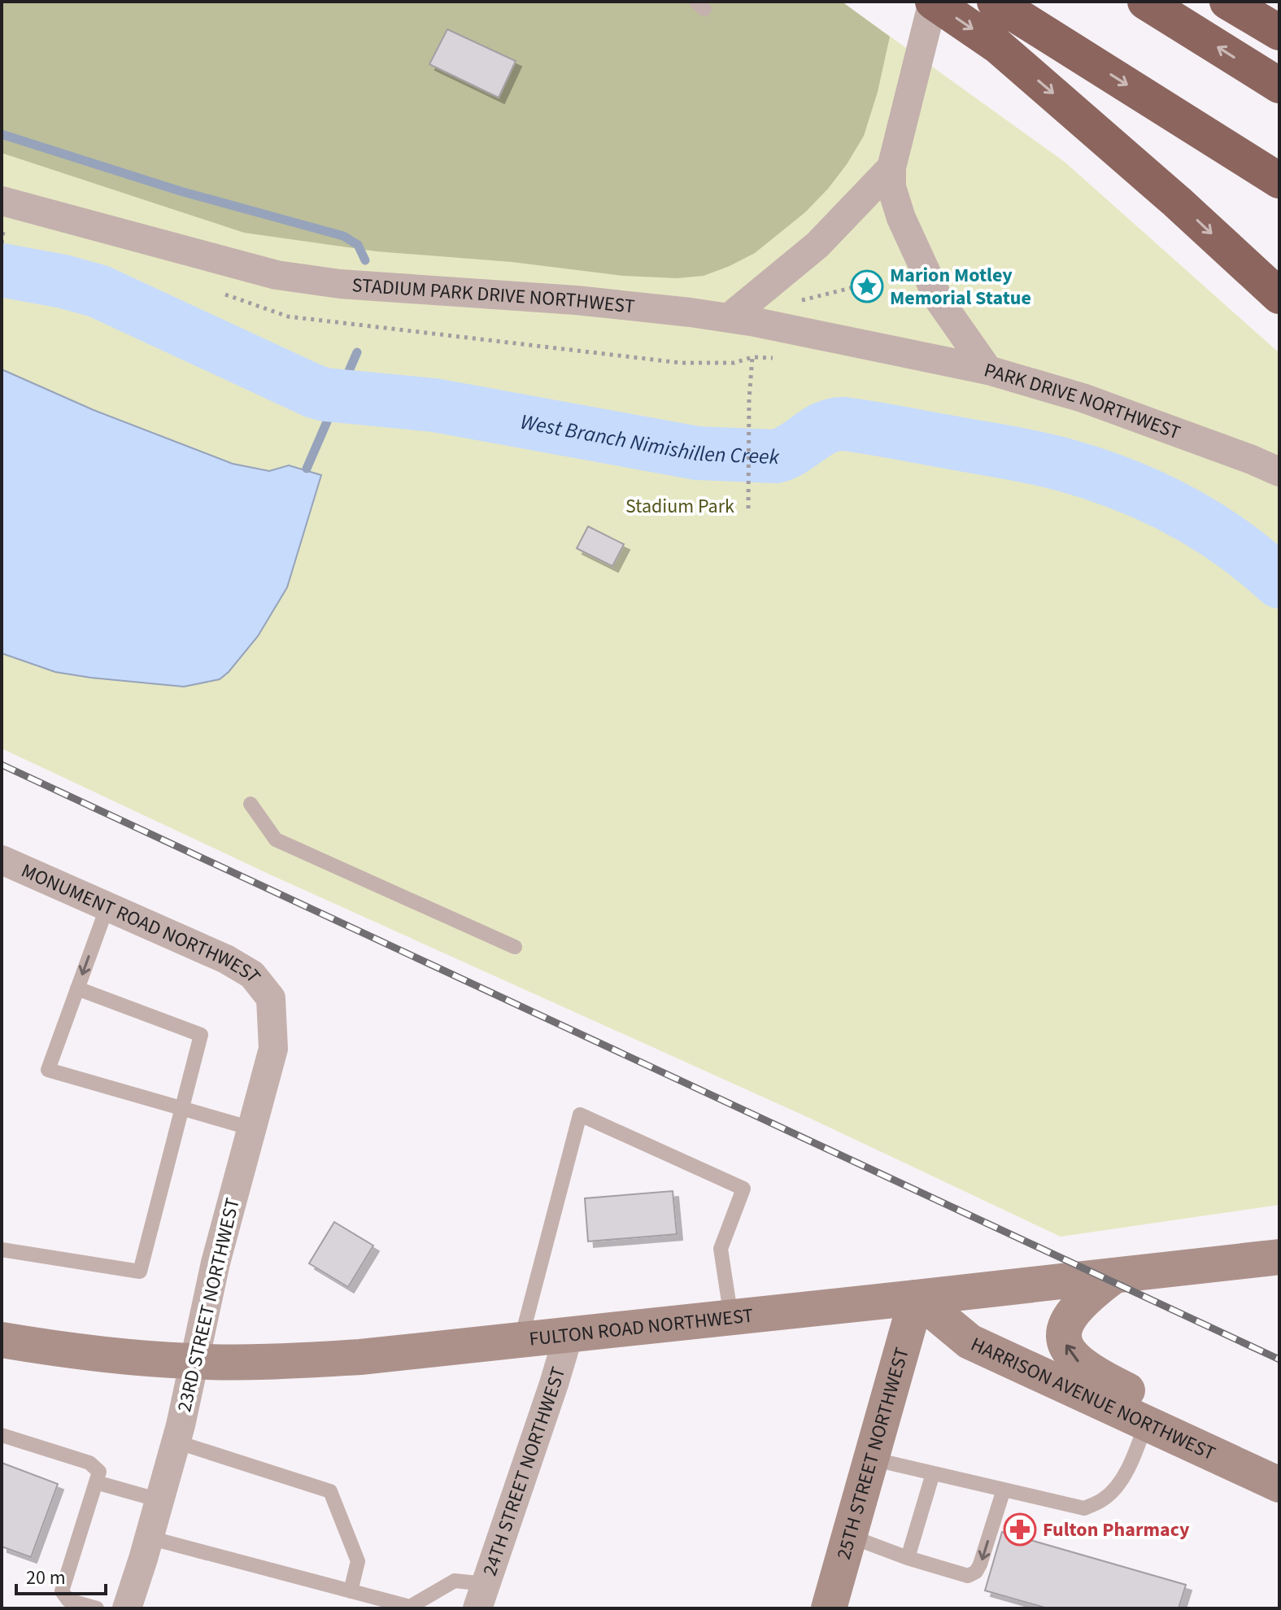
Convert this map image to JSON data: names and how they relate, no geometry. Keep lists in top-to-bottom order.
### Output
{
  "streets": {
    "main road": ["FULTON ROAD NORTHWEST", "HARRISON AVENUE NORTHWEST", "25TH STREET NORTHWEST"],
    "street": [
      "STADIUM PARK DRIVE NORTHWEST",
      "PARK DRIVE NORTHWEST",
      "MONUMENT ROAD NORTHWEST",
      "23RD STREET NORTHWEST",
      "24TH STREET NORTHWEST"
    ]
  },
  "crossings": [
    ["STADIUM PARK DRIVE NORTHWEST", "PARK DRIVE NORTHWEST"],
    ["MONUMENT ROAD NORTHWEST", "23RD STREET NORTHWEST"],
    ["23RD STREET NORTHWEST", "FULTON ROAD NORTHWEST"],
    ["FULTON ROAD NORTHWEST", "HARRISON AVENUE NORTHWEST"],
    ["FULTON ROAD NORTHWEST", "25TH STREET NORTHWEST"],
    ["FULTON ROAD NORTHWEST", "24TH STREET NORTHWEST"],
    ["HARRISON AVENUE NORTHWEST", "25TH STREET NORTHWEST"]
  ],
  "water": ["West Branch Nimishillen Creek"],
  "parks": ["Stadium Park"],
  "places": {
    "place": ["Marion Motley Memorial Statue"],
    "pharmacy": ["Fulton Pharmacy"]
  },
  "scale_bar": "20 m"
}
